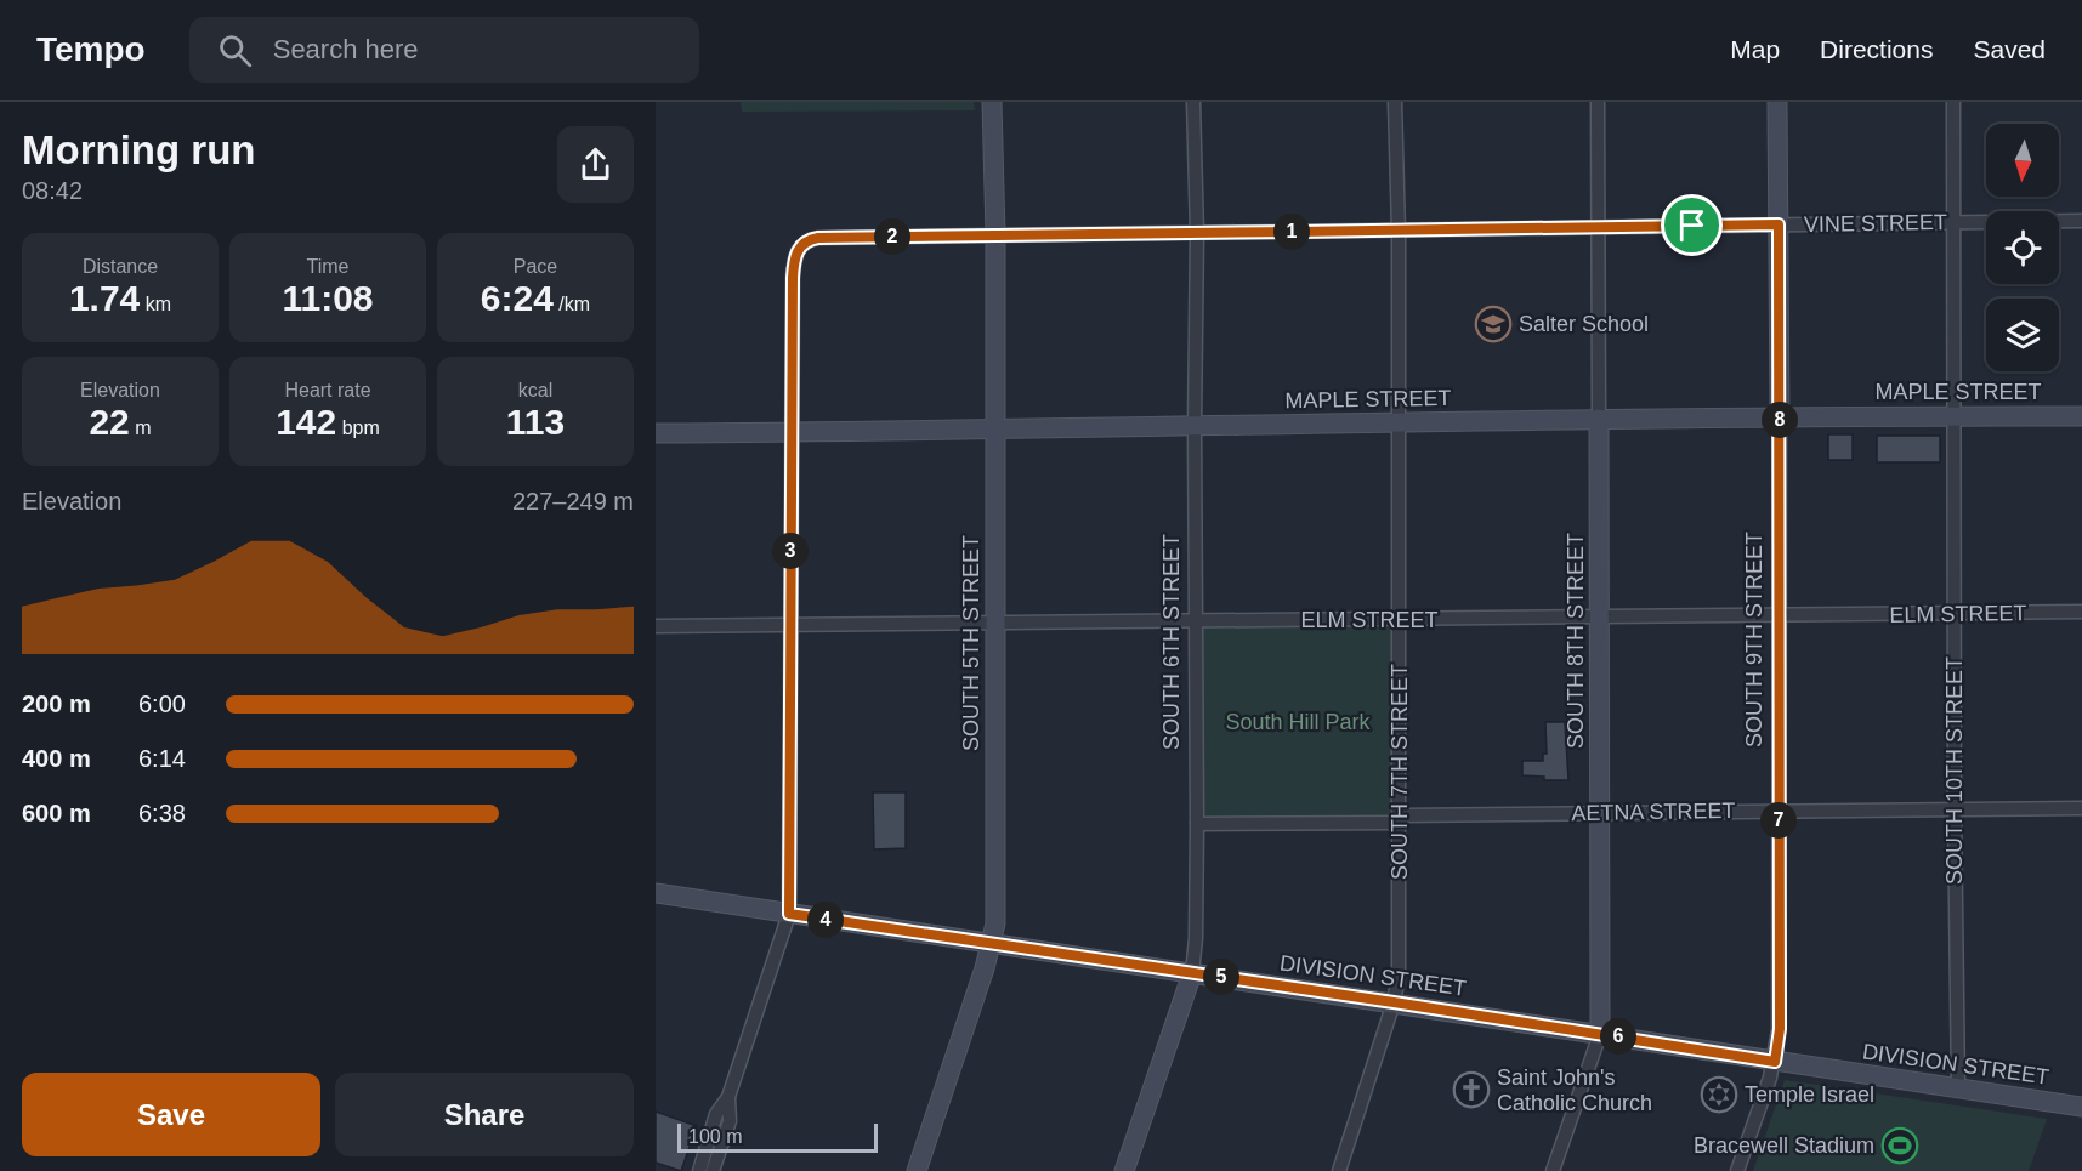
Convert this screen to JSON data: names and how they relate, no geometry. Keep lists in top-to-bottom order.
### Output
{
  "streets": {
    "street": [
      "VINE STREET",
      "MAPLE STREET",
      "ELM STREET",
      "SOUTH 9TH STREET",
      "SOUTH 8TH STREET",
      "SOUTH 6TH STREET",
      "SOUTH 5TH STREET",
      "SOUTH 10TH STREET",
      "SOUTH 7TH STREET",
      "AETNA STREET",
      "DIVISION STREET"
    ]
  },
  "crossings": [
    ["VINE STREET", "MAPLE STREET"],
    ["VINE STREET", "SOUTH 9TH STREET"],
    ["VINE STREET", "SOUTH 8TH STREET"],
    ["VINE STREET", "SOUTH 6TH STREET"],
    ["VINE STREET", "SOUTH 5TH STREET"],
    ["VINE STREET", "SOUTH 10TH STREET"],
    ["VINE STREET", "SOUTH 7TH STREET"],
    ["MAPLE STREET", "SOUTH 9TH STREET"],
    ["MAPLE STREET", "SOUTH 8TH STREET"],
    ["MAPLE STREET", "SOUTH 6TH STREET"],
    ["MAPLE STREET", "SOUTH 5TH STREET"],
    ["MAPLE STREET", "SOUTH 10TH STREET"],
    ["MAPLE STREET", "SOUTH 7TH STREET"],
    ["ELM STREET", "SOUTH 9TH STREET"],
    ["ELM STREET", "SOUTH 8TH STREET"],
    ["ELM STREET", "SOUTH 6TH STREET"],
    ["ELM STREET", "SOUTH 5TH STREET"],
    ["ELM STREET", "SOUTH 10TH STREET"],
    ["ELM STREET", "SOUTH 7TH STREET"],
    ["SOUTH 9TH STREET", "AETNA STREET"],
    ["SOUTH 9TH STREET", "DIVISION STREET"],
    ["SOUTH 8TH STREET", "AETNA STREET"],
    ["SOUTH 8TH STREET", "DIVISION STREET"],
    ["SOUTH 6TH STREET", "AETNA STREET"],
    ["SOUTH 6TH STREET", "DIVISION STREET"],
    ["SOUTH 5TH STREET", "DIVISION STREET"],
    ["SOUTH 10TH STREET", "AETNA STREET"],
    ["SOUTH 10TH STREET", "DIVISION STREET"],
    ["SOUTH 7TH STREET", "AETNA STREET"],
    ["SOUTH 7TH STREET", "DIVISION STREET"]
  ],
  "parks": ["South Hill Park"],
  "places": {
    "school or university": ["Salter School"],
    "church": ["Saint John's Catholic Church"],
    "synagogue": ["Temple Israel"],
    "sports": ["Bracewell Stadium"]
  },
  "scale_bar": "100 m",
  "north": "bottom",
  "page": {
    "header": "Tempo",
    "search": "Search here",
    "nav": ["Map", "Directions", "Saved"],
    "heading": ["Morning run", "08:42"],
    "pins": [
      "1",
      "2",
      "8",
      "3",
      "7",
      "4",
      "5",
      "6"
    ],
    "stats": [
      ["Distance", "1.74 km"],
      ["Time", "11:08"],
      ["Pace", "6:24 /km"],
      ["Elevation", "22 m"],
      ["Heart rate", "142 bpm"],
      ["kcal", "113"]
    ],
    "chart": ["Elevation", "227–249 m"],
    "list": [
      {
        "name": "200 m",
        "note": "6:00"
      },
      {
        "name": "400 m",
        "note": "6:14"
      },
      {
        "name": "600 m",
        "note": "6:38"
      }
    ],
    "buttons": ["Save", "Share"],
    "scale": "100 m"
  }
}
